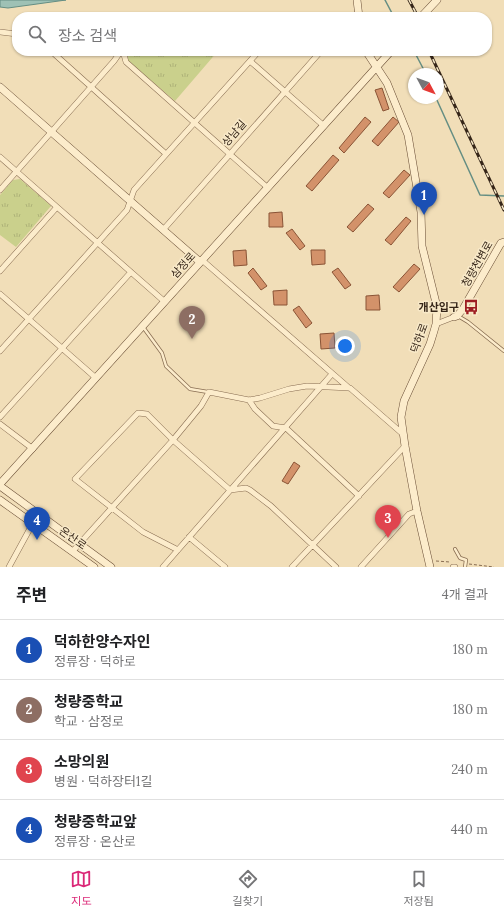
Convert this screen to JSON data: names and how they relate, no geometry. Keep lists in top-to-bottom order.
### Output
{
  "streets": {
    "street": [
      "상남길",
      "청량천변로",
      "삼정로",
      "덕하로",
      "온산로"
    ]
  },
  "crossings": [
    ["삼정로", "덕하로"]
  ],
  "places": {
    "bus stop": ["개산입구"]
  },
  "north": "bottom right",
  "page": {
    "search": "장소 검색",
    "pins": [
      "1",
      "2",
      "3",
      "4"
    ],
    "heading": ["주변", "4개 결과"],
    "list": [
      {
        "mark": "1",
        "name": "덕하한양수자인",
        "note": "정류장 · 덕하로",
        "value": "180 m"
      },
      {
        "mark": "2",
        "name": "청량중학교",
        "note": "학교 · 삼정로",
        "value": "180 m"
      },
      {
        "mark": "3",
        "name": "소망의원",
        "note": "병원 · 덕하장터1길",
        "value": "240 m"
      },
      {
        "mark": "4",
        "name": "청량중학교앞",
        "note": "정류장 · 온산로",
        "value": "440 m"
      }
    ],
    "nav": ["지도", "길찾기", "저장됨"]
  }
}
